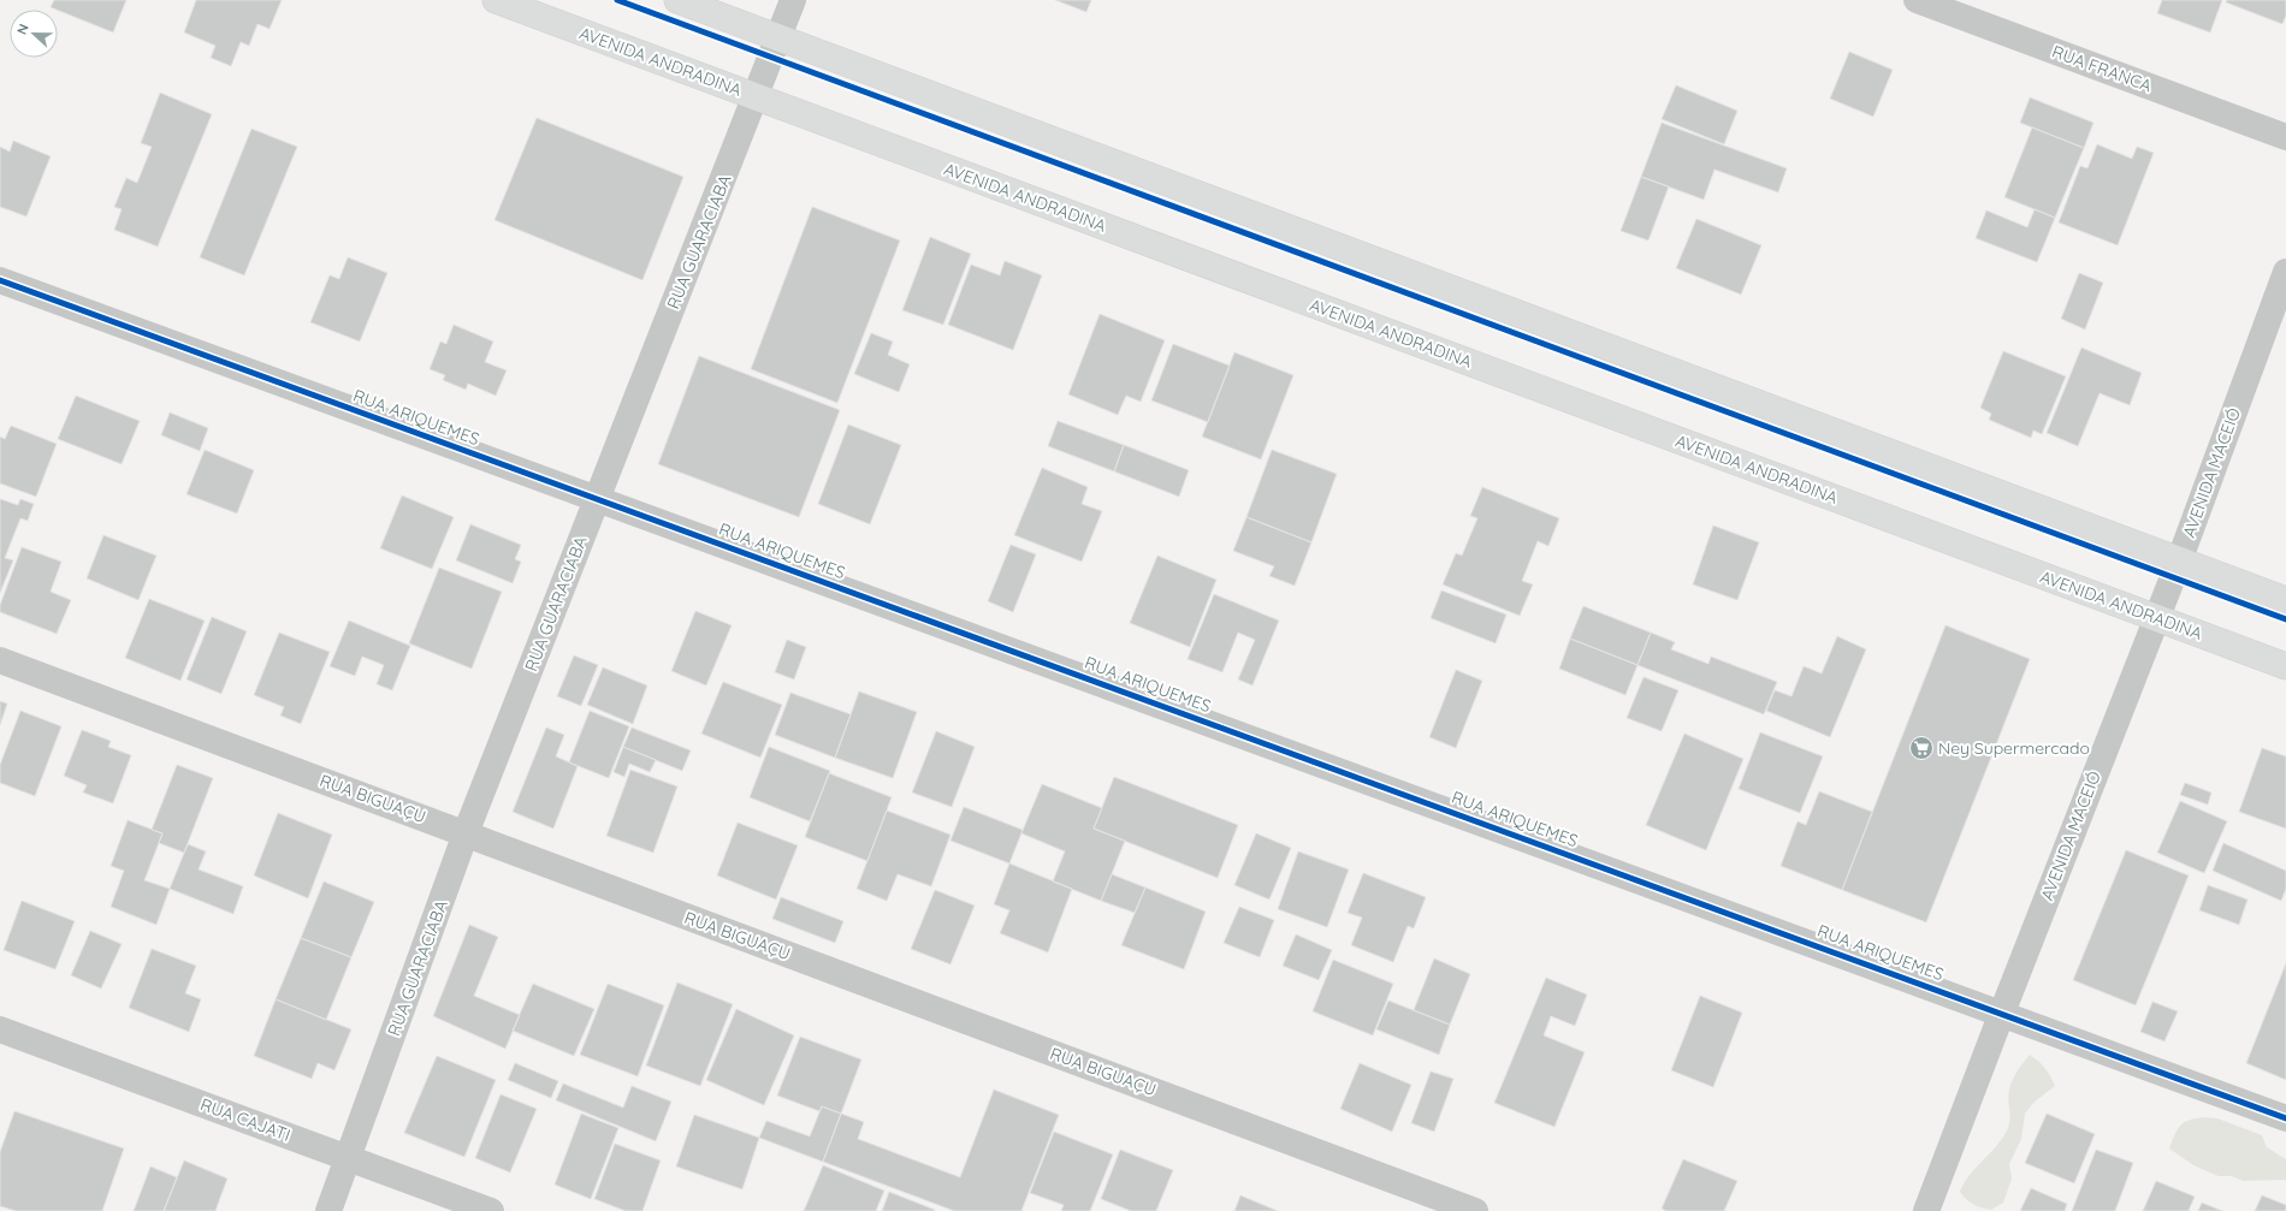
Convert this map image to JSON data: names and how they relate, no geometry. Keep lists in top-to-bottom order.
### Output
{
  "streets": {
    "main road": ["AVENIDA ANDRADINA"],
    "street": [
      "RUA FRANCA",
      "RUA GUARACIABA",
      "RUA ARIQUEMES",
      "AVENIDA MACEIÓ",
      "RUA BIGUAÇU",
      "RUA CAJATI"
    ]
  },
  "crossings": [
    ["AVENIDA ANDRADINA", "RUA GUARACIABA"],
    ["AVENIDA ANDRADINA", "AVENIDA MACEIÓ"],
    ["RUA GUARACIABA", "RUA ARIQUEMES"],
    ["RUA GUARACIABA", "RUA BIGUAÇU"],
    ["RUA GUARACIABA", "RUA CAJATI"],
    ["RUA ARIQUEMES", "AVENIDA MACEIÓ"]
  ],
  "places": {
    "supermarket": ["Ney Supermercado"]
  },
  "north": "left"
}
